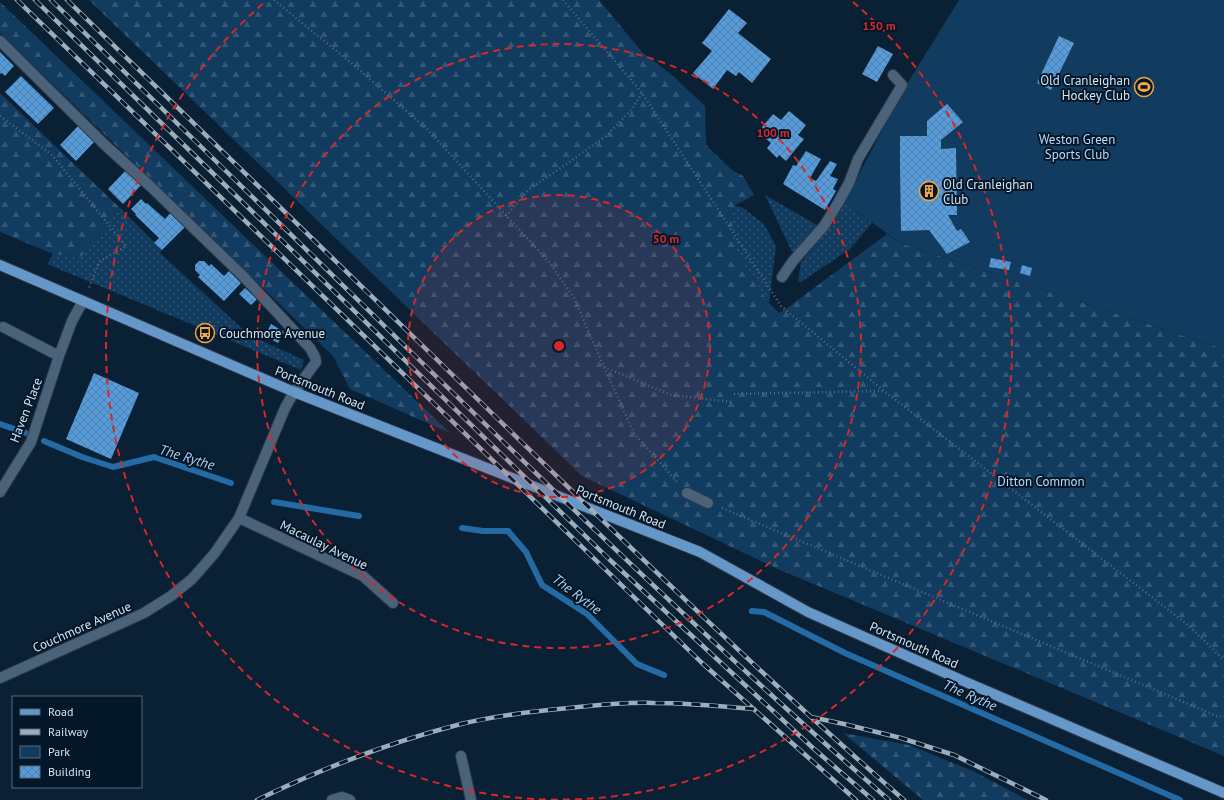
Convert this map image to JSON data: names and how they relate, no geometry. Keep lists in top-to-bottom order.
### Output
{
  "streets": {
    "main road": ["Portsmouth Road"],
    "street": ["Haven Place", "Macaulay Avenue", "Couchmore Avenue"]
  },
  "crossings": [
    ["Portsmouth Road", "Haven Place"],
    ["Portsmouth Road", "Couchmore Avenue"],
    ["Macaulay Avenue", "Couchmore Avenue"]
  ],
  "water": ["The Rythe"],
  "parks": ["Weston Green Sports Club", "Ditton Common"],
  "places": {
    "sports": ["Old Cranleighan Hockey Club"],
    "building": ["Old Cranleighan Club"],
    "bus stop": ["Couchmore Avenue"]
  },
  "legend": [
    "Road",
    "Railway",
    "Park",
    "Building"
  ],
  "rings": ["150 m", "100 m", "50 m"]
}
